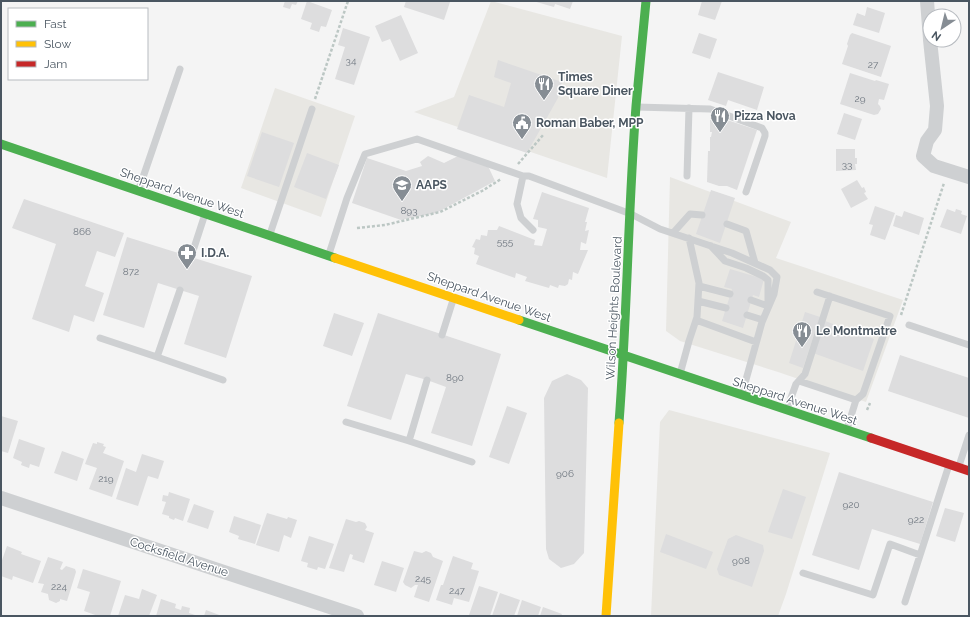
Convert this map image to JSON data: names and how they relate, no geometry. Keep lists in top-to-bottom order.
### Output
{
  "streets": {
    "main road": ["Sheppard Avenue West", "Wilson Heights Boulevard"],
    "street": ["Cocksfield Avenue"]
  },
  "crossings": [
    ["Sheppard Avenue West", "Wilson Heights Boulevard"]
  ],
  "places": {
    "restaurant": ["Times Square Diner", "Pizza Nova", "Le Montmatre"],
    "public building": ["Roman Baber, MPP"],
    "school or university": ["AAPS"],
    "pharmacy": ["I.D.A."]
  },
  "house_numbers": [
    "34",
    "27",
    "29",
    "33",
    "893",
    "866",
    "555",
    "872",
    "890",
    "906",
    "219",
    "920",
    "922",
    "908",
    "245",
    "224",
    "247"
  ],
  "legend": ["Fast", "Slow", "Jam"],
  "north": "bottom left"
}
